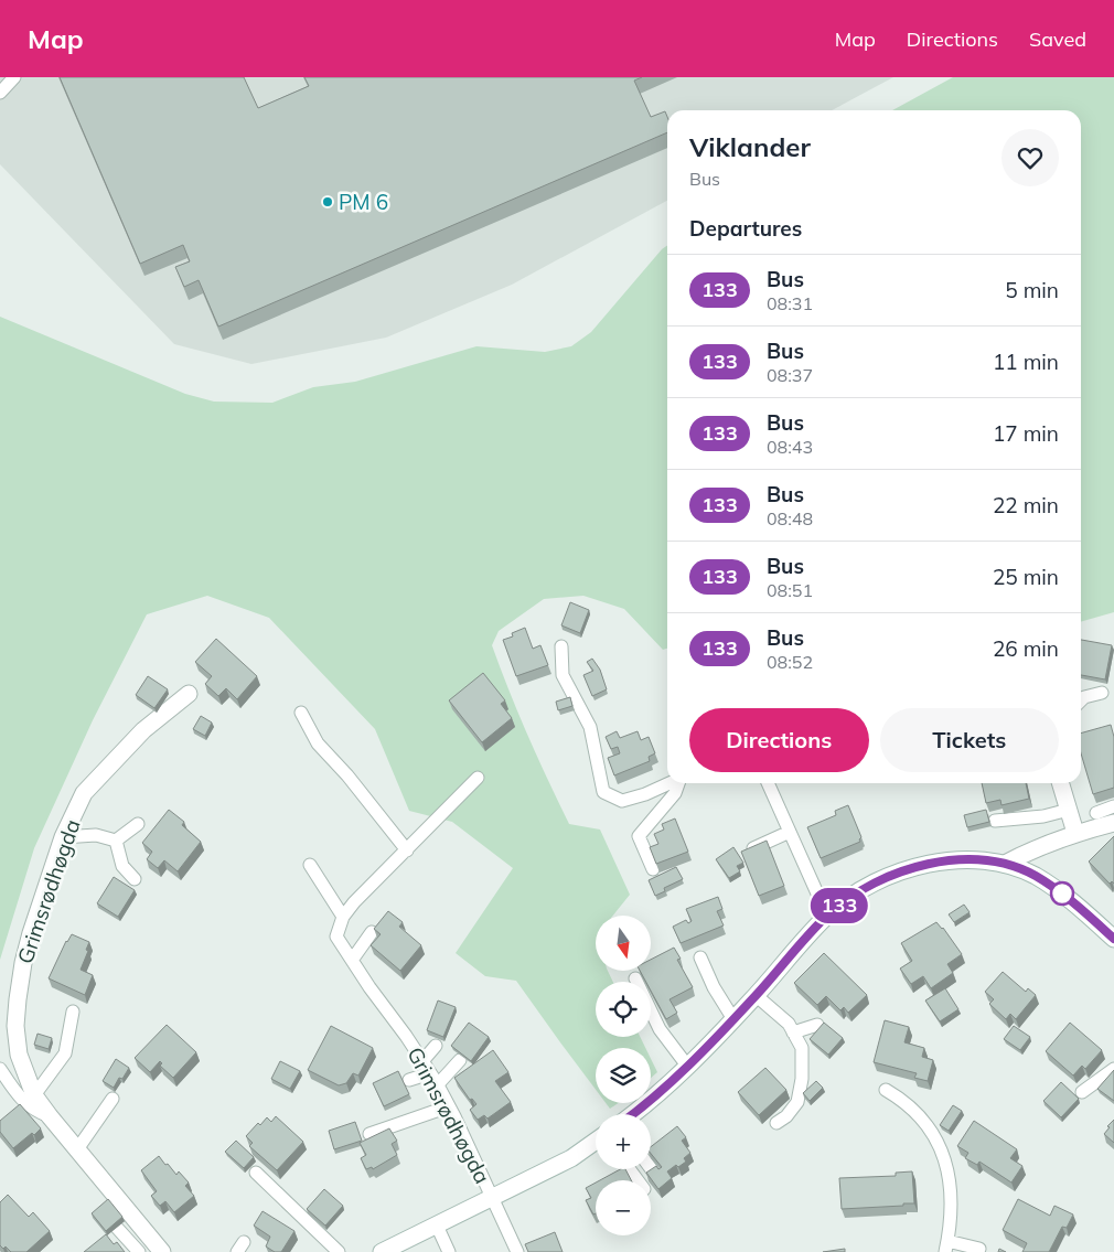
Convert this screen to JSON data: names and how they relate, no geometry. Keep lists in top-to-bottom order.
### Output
{
  "streets": {
    "main road": ["Grimsrødhøgda"]
  },
  "places": ["PM 6"],
  "lines": ["bus line 133"],
  "north": "bottom",
  "page": {
    "header": "Map",
    "nav": ["Map", "Directions", "Saved"],
    "on_map": "133",
    "heading": [
      ["Viklander", "Bus"],
      "Departures"
    ],
    "list": [
      {
        "mark": "133",
        "name": "Bus",
        "note": "08:31",
        "value": "5 min"
      },
      {
        "mark": "133",
        "name": "Bus",
        "note": "08:37",
        "value": "11 min"
      },
      {
        "mark": "133",
        "name": "Bus",
        "note": "08:43",
        "value": "17 min"
      },
      {
        "mark": "133",
        "name": "Bus",
        "note": "08:48",
        "value": "22 min"
      },
      {
        "mark": "133",
        "name": "Bus",
        "note": "08:51",
        "value": "25 min"
      },
      {
        "mark": "133",
        "name": "Bus",
        "note": "08:52",
        "value": "26 min"
      }
    ],
    "buttons": ["Directions", "Tickets"],
    "map_buttons": ["+", "−"]
  }
}
